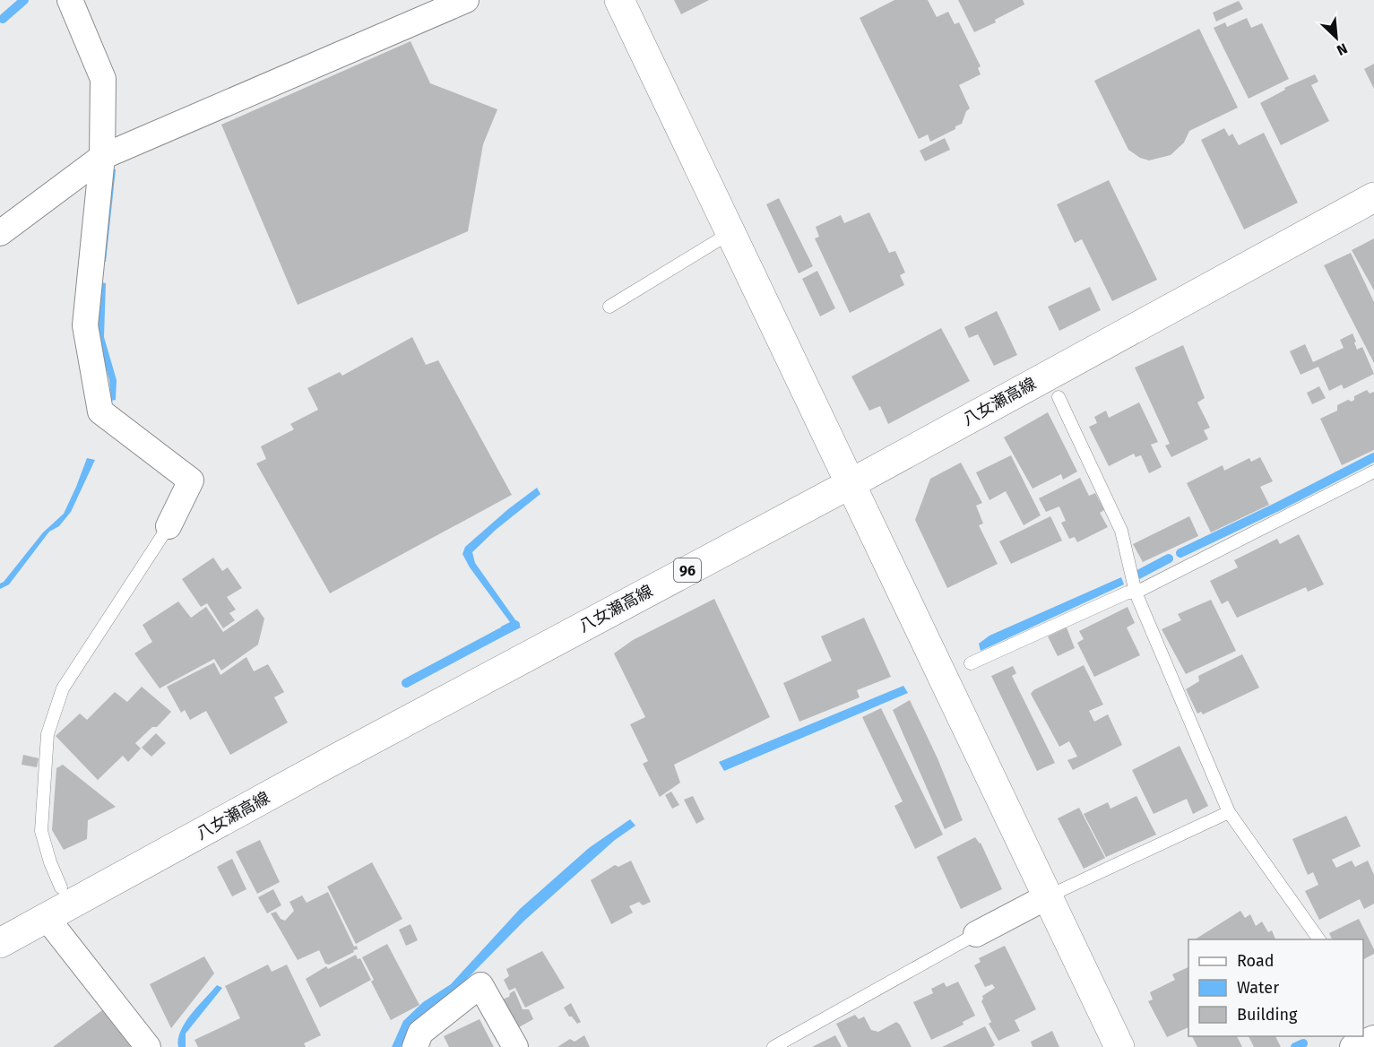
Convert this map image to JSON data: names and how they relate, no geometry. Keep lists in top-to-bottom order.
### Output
{
  "streets": {
    "main road": ["八女瀬高線", "96"]
  },
  "legend": ["Road", "Water", "Building"],
  "north": "bottom right"
}
